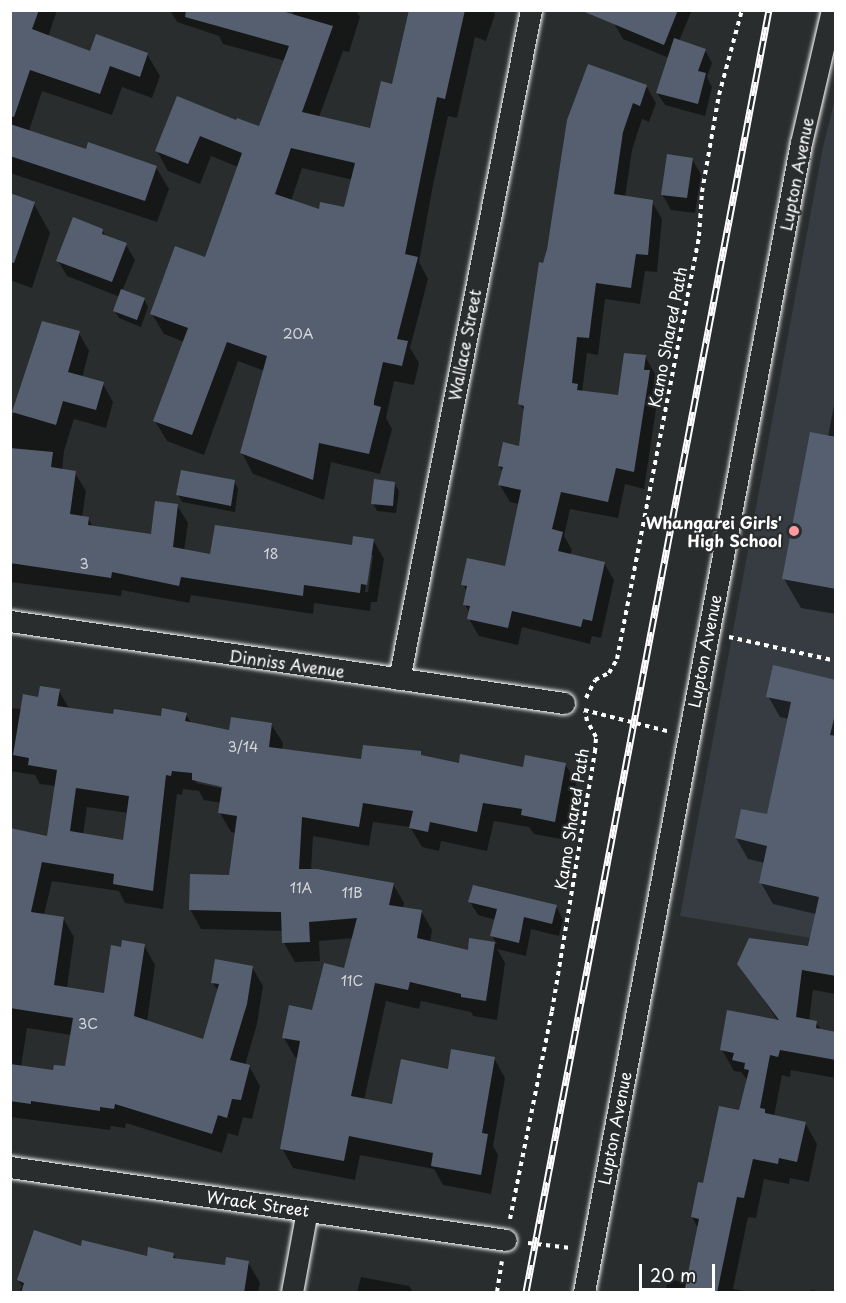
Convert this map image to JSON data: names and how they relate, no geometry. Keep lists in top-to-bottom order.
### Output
{
  "streets": {
    "street": [
      "Lupton Avenue",
      "Wallace Street",
      "Dinniss Avenue",
      "Wrack Street"
    ],
    "path": ["Kamo Shared Path"]
  },
  "crossings": [
    ["Kamo Shared Path", "Wrack Street"],
    ["Wallace Street", "Dinniss Avenue"]
  ],
  "places": ["Whangarei Girls' High School"],
  "house_numbers": [
    "20A",
    "18",
    "3",
    "3/14",
    "11A",
    "11B",
    "11C",
    "3C"
  ],
  "scale_bar": "20 m"
}
